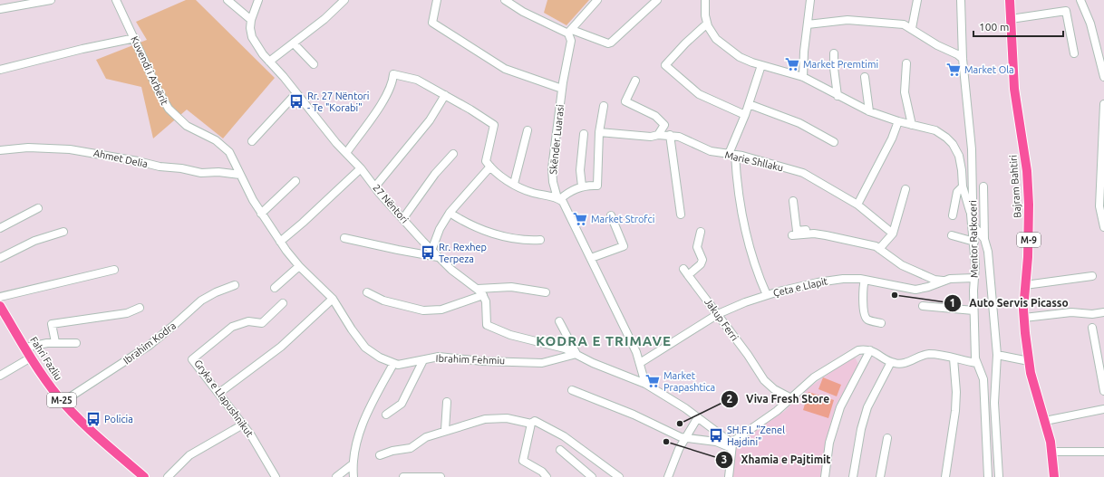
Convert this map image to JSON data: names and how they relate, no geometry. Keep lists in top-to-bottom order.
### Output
{
  "streets": {
    "main road": [
      "Bajram Bahtiri",
      "M-9",
      "Fahri Fazliu",
      "M-25"
    ],
    "street": [
      "Kuvendi i Arbërit",
      "Skënder Luarasi",
      "Ahmet Delia",
      "Marie Shllaku",
      "27 Nëntori",
      "Mentor Ratkoceri",
      "Çeta e Llapit",
      "Jakup Ferri",
      "Ibrahim Kodra",
      "Ibrahim Fehmiu",
      "Gryka e Llapushnikut"
    ]
  },
  "crossings": [
    ["Kuvendi i Arbërit", "Ahmet Delia"],
    ["Kuvendi i Arbërit", "Ibrahim Fehmiu"],
    ["Skënder Luarasi", "Çeta e Llapit"],
    ["Ahmet Delia", "Ibrahim Fehmiu"],
    ["Mentor Ratkoceri", "Çeta e Llapit"],
    ["Çeta e Llapit", "Jakup Ferri"],
    ["Ibrahim Kodra", "Fahri Fazliu"]
  ],
  "districts": ["KODRA E TRIMAVE"],
  "places": {
    "supermarket": [
      "Market Premtimi",
      "Market Ola",
      "Market Strofci",
      "Market Prapashtica"
    ],
    "bus stop": [
      "Rr. 27 Nëntori - Te \"Korabi\"",
      "Rr. Rexhep Terpeza",
      "Policia",
      "SH.F.L \"Zenel Hajdini\""
    ],
    "other": ["Auto Servis Picasso", "Viva Fresh Store", "Xhamia e Pajtimit"]
  },
  "scale_bar": "100 m"
}
